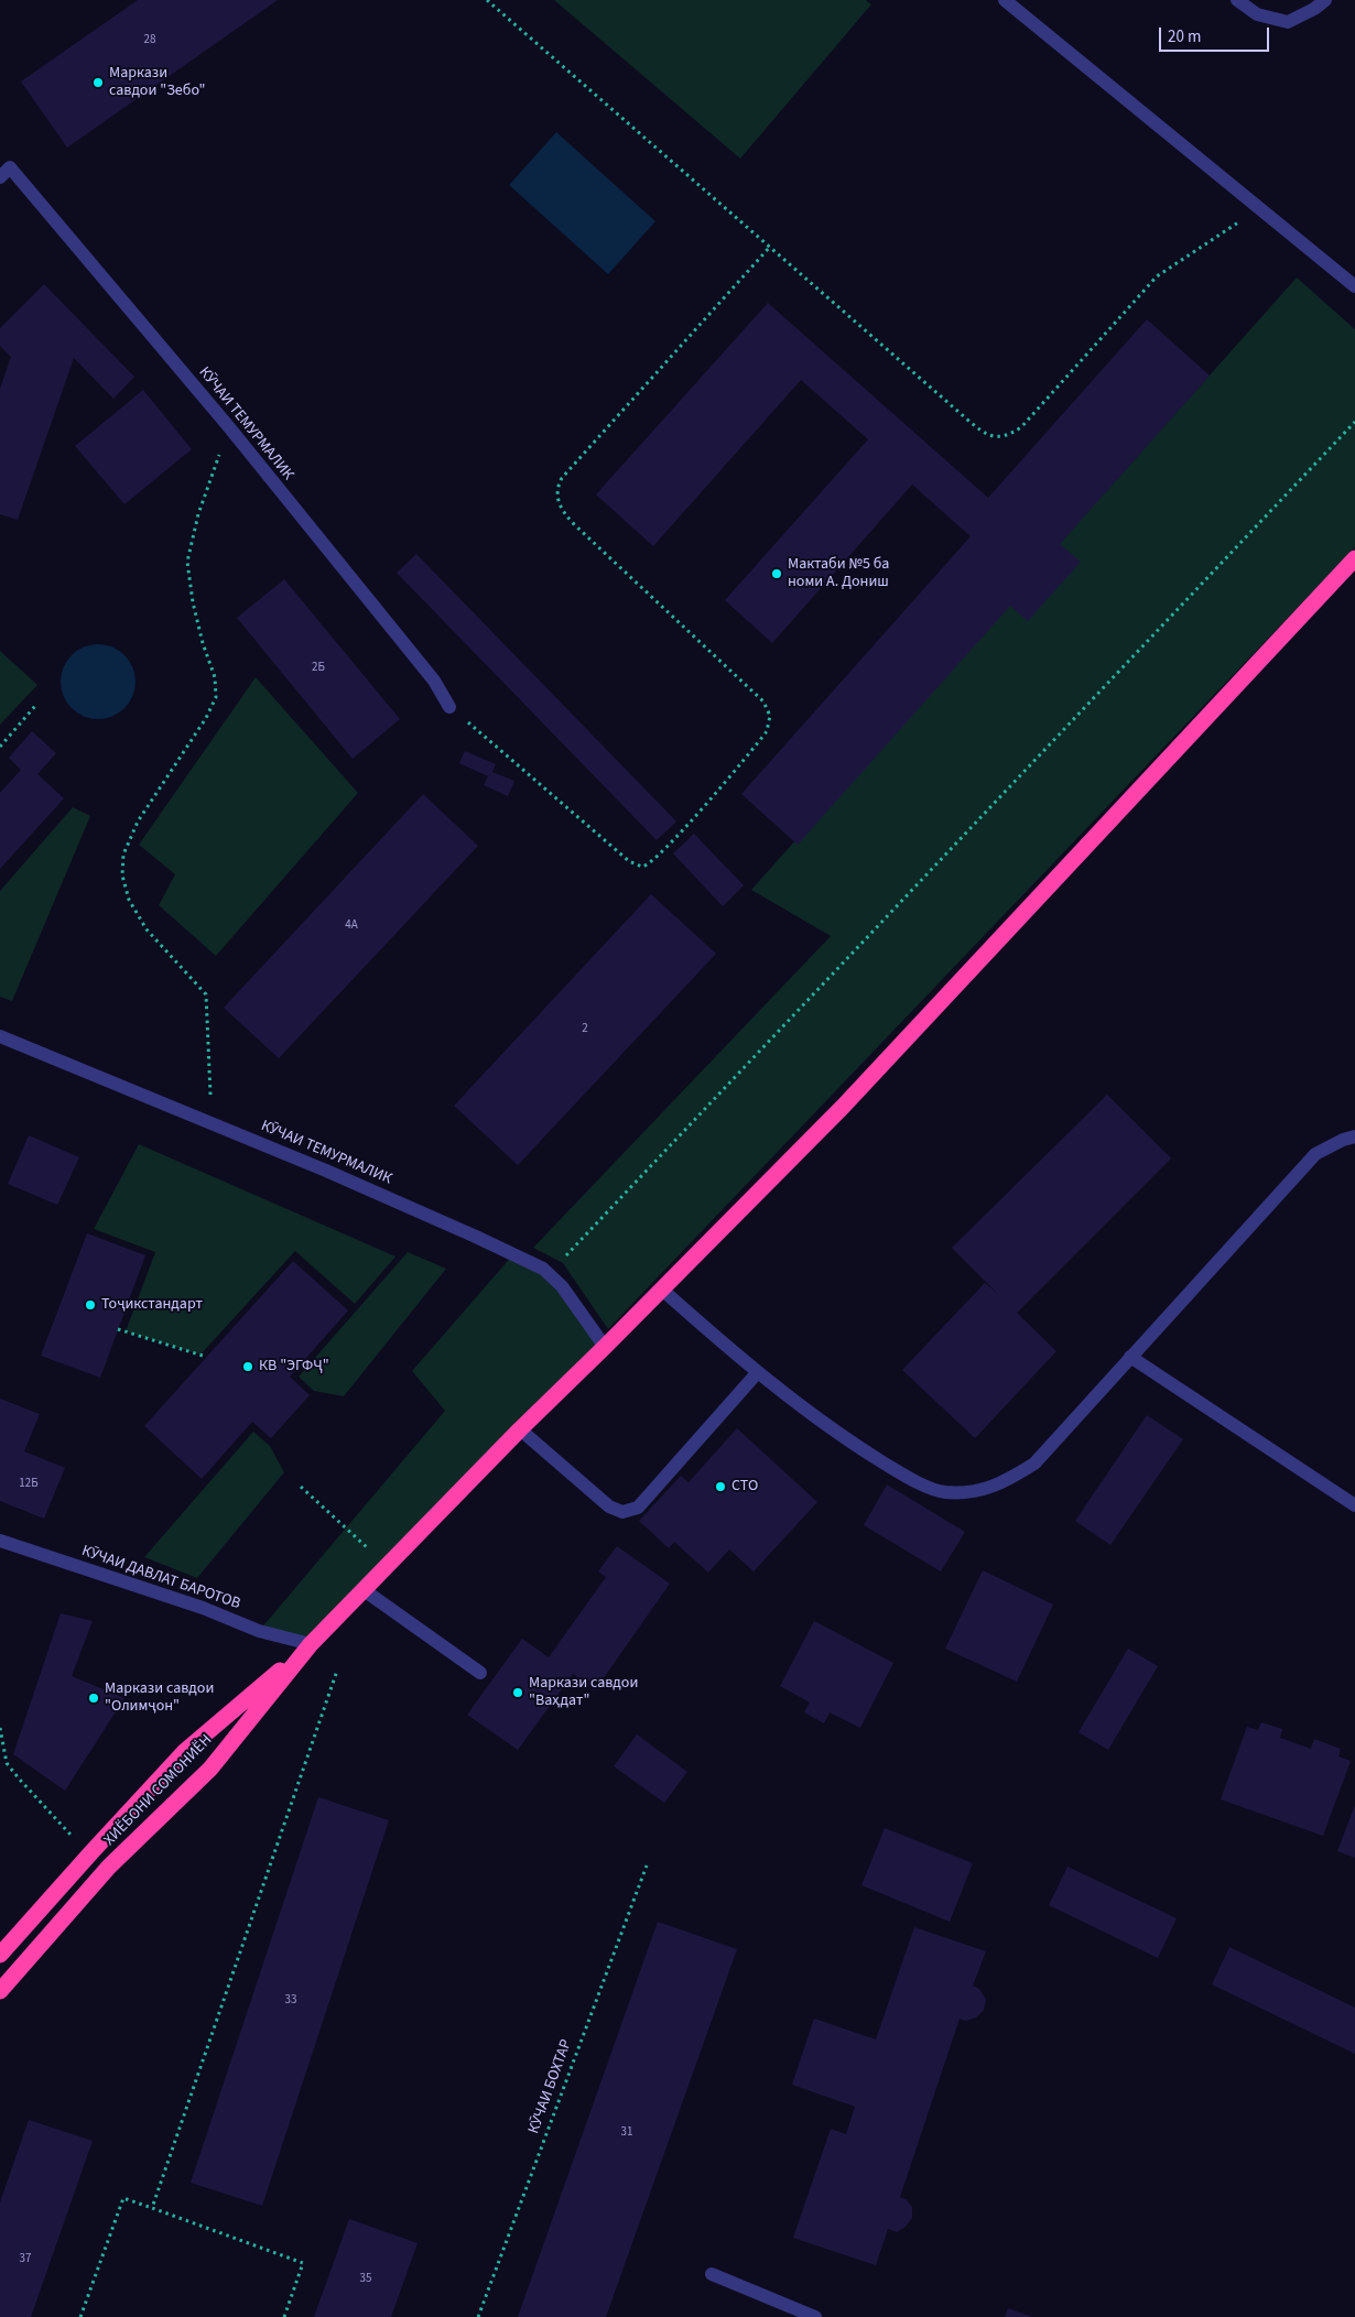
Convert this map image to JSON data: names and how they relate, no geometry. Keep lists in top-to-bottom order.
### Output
{
  "streets": {
    "highway": ["ХИЁБОНИ СОМОНИЁН"],
    "street": ["КӮЧАИ ТЕМУРМАЛИК", "КӮЧАИ ДАВЛАТ БАРОТОВ"],
    "path": ["КӮЧАИ БОХТАР"]
  },
  "crossings": [
    ["КӮЧАИ ДАВЛАТ БАРОТОВ", "ХИЁБОНИ СОМОНИЁН"]
  ],
  "places": [
    "Маркази савдои \"Зебо\"",
    "Мактаби №5 ба номи А. Дониш",
    "Тоҷикстандарт",
    "КВ \"ЭГФҶ\"",
    "СТО",
    "Маркази савдои \"Ваҳдат\"",
    "Маркази савдои \"Олимҷон\""
  ],
  "house_numbers": [
    "28",
    "2Б",
    "4А",
    "2",
    "12Б",
    "33",
    "31",
    "37",
    "35"
  ],
  "scale_bar": "20 m"
}
